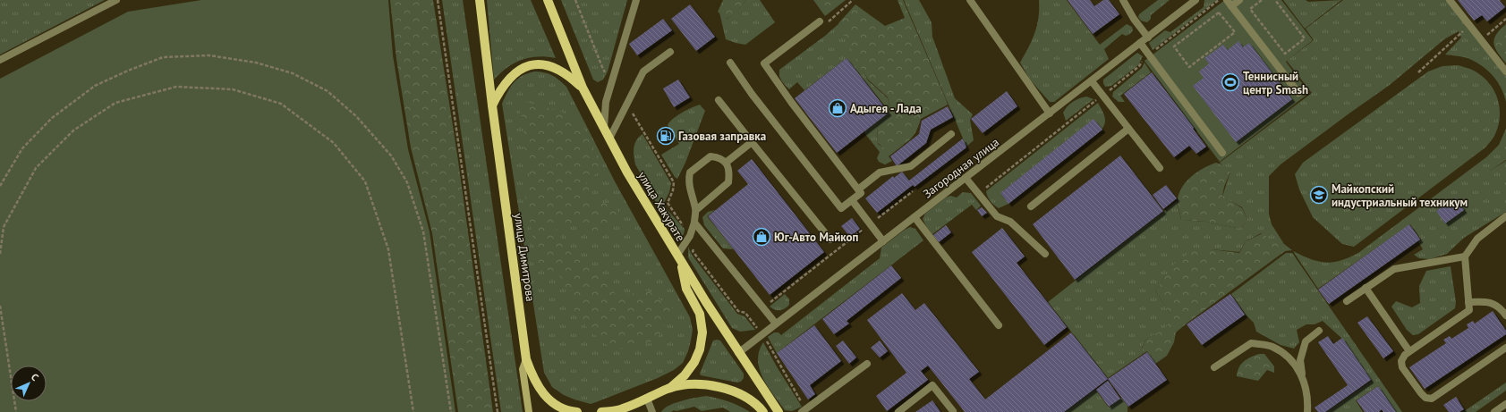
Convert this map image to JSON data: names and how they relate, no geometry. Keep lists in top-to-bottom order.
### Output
{
  "streets": {
    "main road": ["улица Хакурате", "улица Димитрова"],
    "street": ["Загородная улица"]
  },
  "crossings": [
    ["Загородная улица", "улица Хакурате"]
  ],
  "places": {
    "sports": ["Теннисный центр Smash"],
    "shop": ["Адыгея - Лада", "Юг-Авто Майкоп"],
    "fuel station": ["Газовая заправка"],
    "school or university": ["Майкопский индустриальный техникум"]
  },
  "north": "top right"
}
